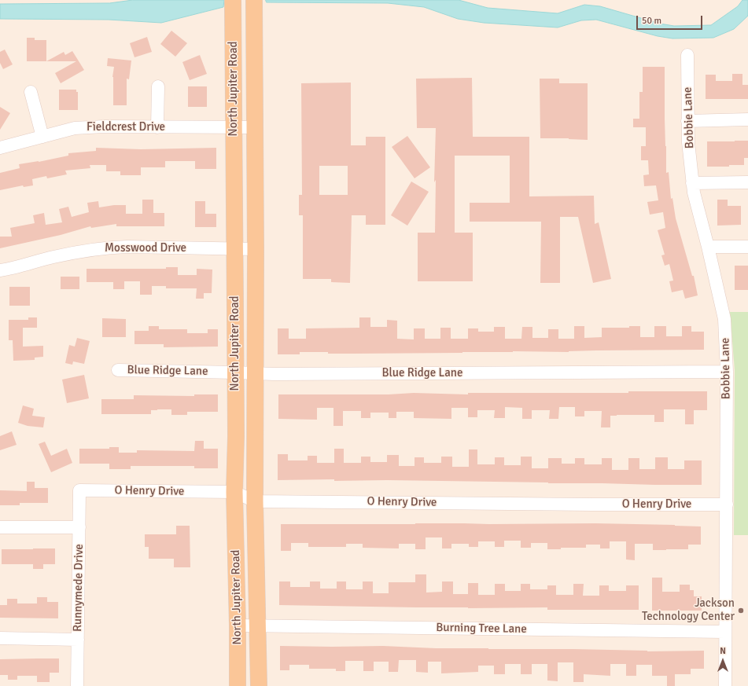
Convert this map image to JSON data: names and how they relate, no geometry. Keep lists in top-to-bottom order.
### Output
{
  "streets": {
    "main road": ["North Jupiter Road"],
    "street": [
      "Bobbie Lane",
      "Fieldcrest Drive",
      "Mosswood Drive",
      "Blue Ridge Lane",
      "O Henry Drive",
      "Runnymede Drive",
      "Burning Tree Lane"
    ]
  },
  "crossings": [
    ["North Jupiter Road", "Fieldcrest Drive"],
    ["North Jupiter Road", "Mosswood Drive"],
    ["North Jupiter Road", "Blue Ridge Lane"],
    ["North Jupiter Road", "O Henry Drive"],
    ["North Jupiter Road", "Burning Tree Lane"],
    ["Bobbie Lane", "Blue Ridge Lane"],
    ["Bobbie Lane", "O Henry Drive"],
    ["Bobbie Lane", "Burning Tree Lane"],
    ["O Henry Drive", "Runnymede Drive"]
  ],
  "places": ["Jackson Technology Center"],
  "scale_bar": "50 m",
  "north": "top"
}
